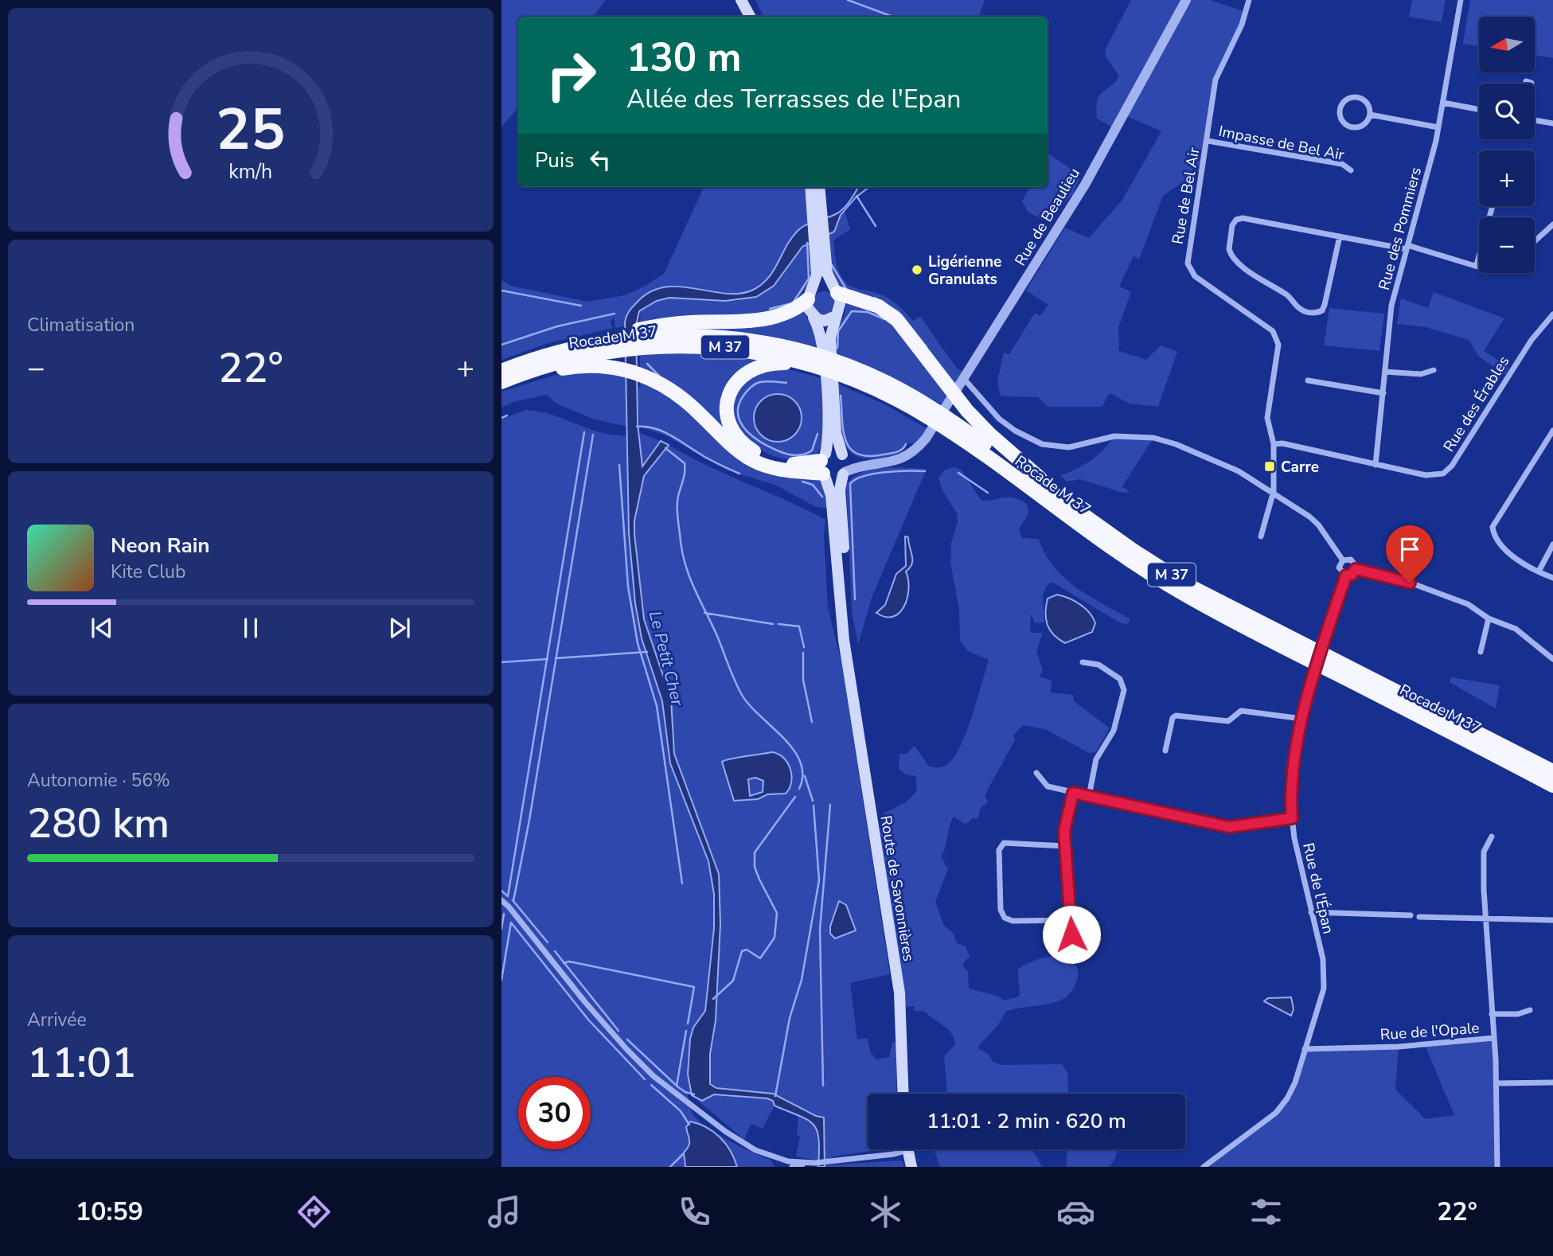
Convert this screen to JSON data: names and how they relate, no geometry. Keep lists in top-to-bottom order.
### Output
{
  "streets": {
    "highway": ["Rocade M 37", "M 37"],
    "main road": ["Route de Savonnières"],
    "street": [
      "Impasse de Bel Air",
      "Rue de Bel Air",
      "Rue de Beaulieu",
      "Rue des Pommiers",
      "Rue des Érables",
      "Rue de l'Épan",
      "Rue de l'Opale"
    ]
  },
  "crossings": [
    ["Impasse de Bel Air", "Rue de Bel Air"],
    ["Rue de Bel Air", "Rue des Érables"],
    ["Rue de Beaulieu", "Route de Savonnières"],
    ["Rue des Pommiers", "Rue des Érables"],
    ["Rue de l'Épan", "Rue de l'Opale"]
  ],
  "water": ["Le Petit Cher"],
  "places": {
    "other": ["Ligérienne Granulats"],
    "transit": ["Carre"]
  },
  "north": "left",
  "page": {
    "map_buttons": ["+", "−"],
    "turn": ["130 m", "Allée des Terrasses de l'Epan"],
    "then": "Puis",
    "tile": [
      "Climatisation",
      ["Autonomie · 56%", "280 km"],
      ["Arrivée", "11:01"]
    ],
    "heat": ["−", "22°", "+"],
    "song": ["Neon Rain", "Kite Club"],
    "limit": "30",
    "trip": "11:01 · 2 min · 620 m",
    "tabs": ["10:59", "22°"],
    "gauge": ["25", "km/h"]
  }
}
